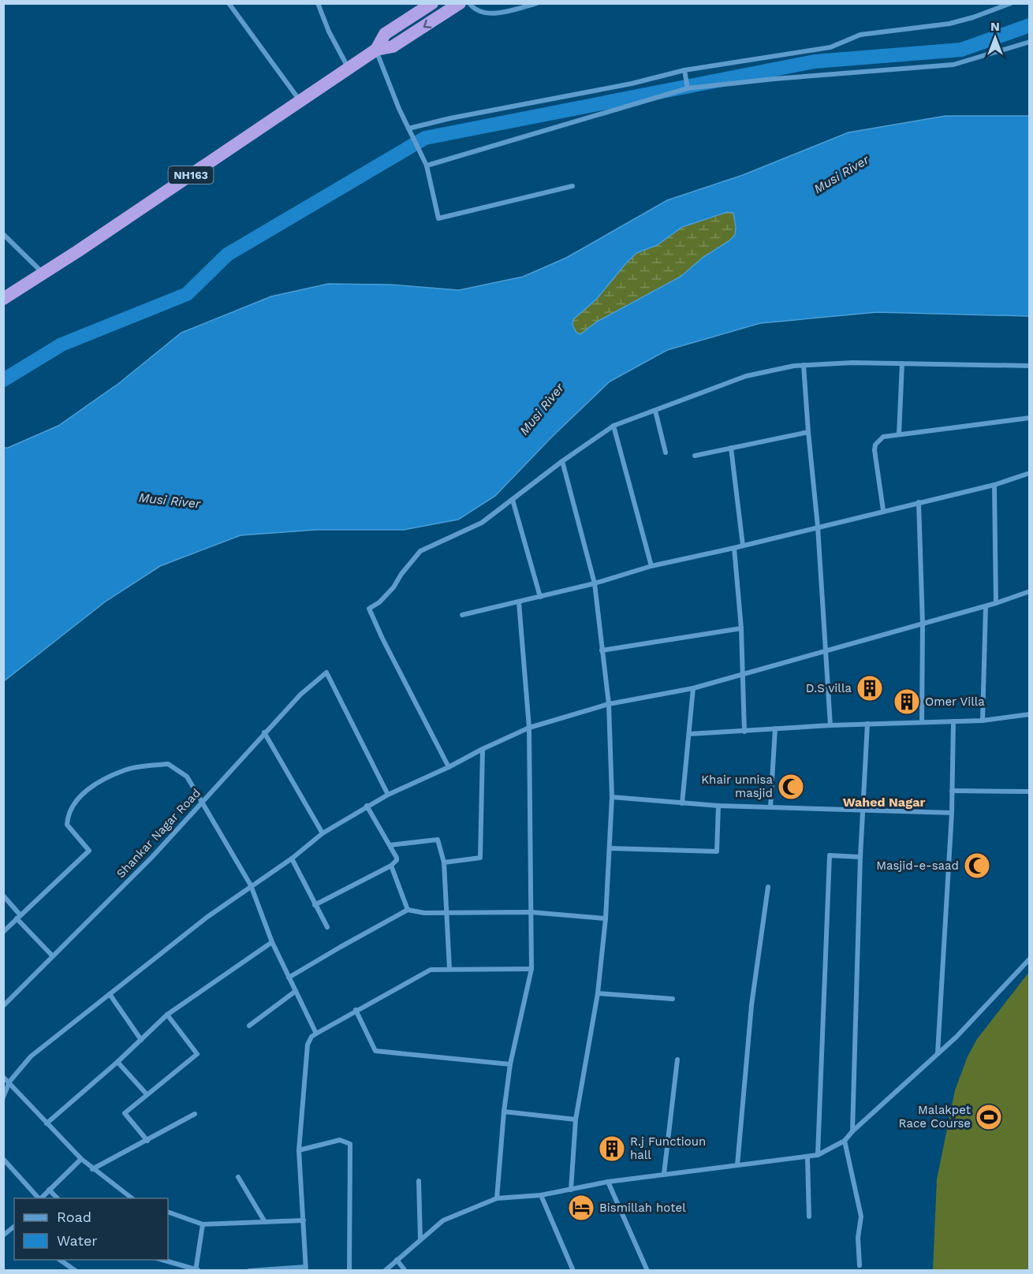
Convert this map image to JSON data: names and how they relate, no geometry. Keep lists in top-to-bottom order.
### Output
{
  "streets": {
    "highway": ["NH163"],
    "street": ["Shankar Nagar Road"]
  },
  "districts": ["Wahed Nagar"],
  "water": ["Musi River"],
  "places": {
    "building": ["D.S villa", "Omer Villa", "R.j Functioun hall"],
    "mosque": ["Khair unnisa masjid", "Masjid-e-saad"],
    "sports": ["Malakpet Race Course"],
    "hotel": ["Bismillah hotel"]
  },
  "legend": ["Road", "Water"],
  "north": "top"
}
